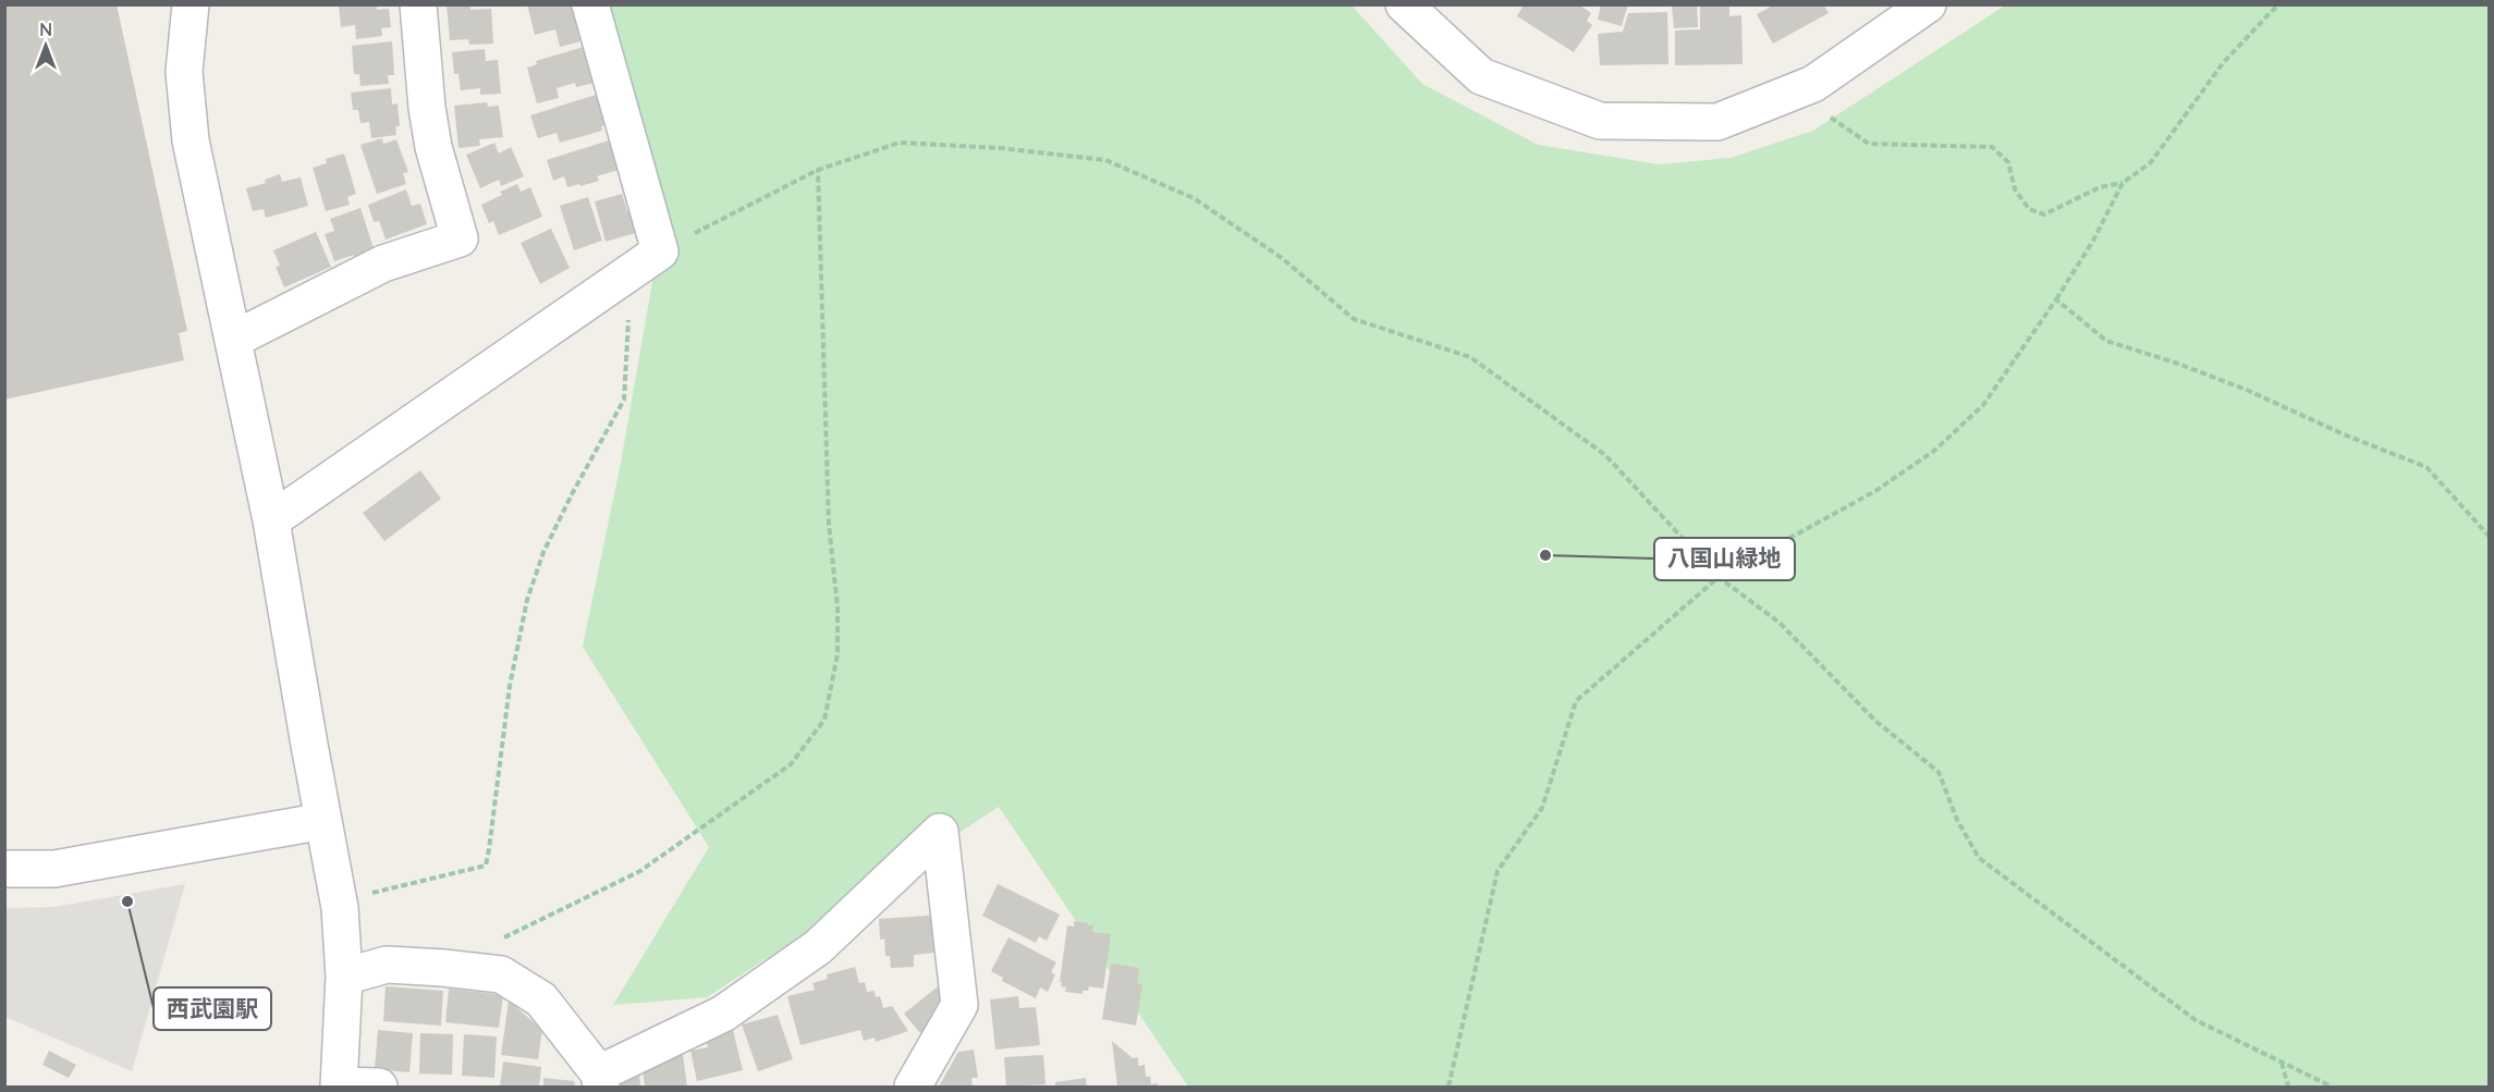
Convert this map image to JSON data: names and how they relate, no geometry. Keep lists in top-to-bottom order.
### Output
{
  "places": ["八国山緑地", "西武園駅"],
  "north": "top"
}
